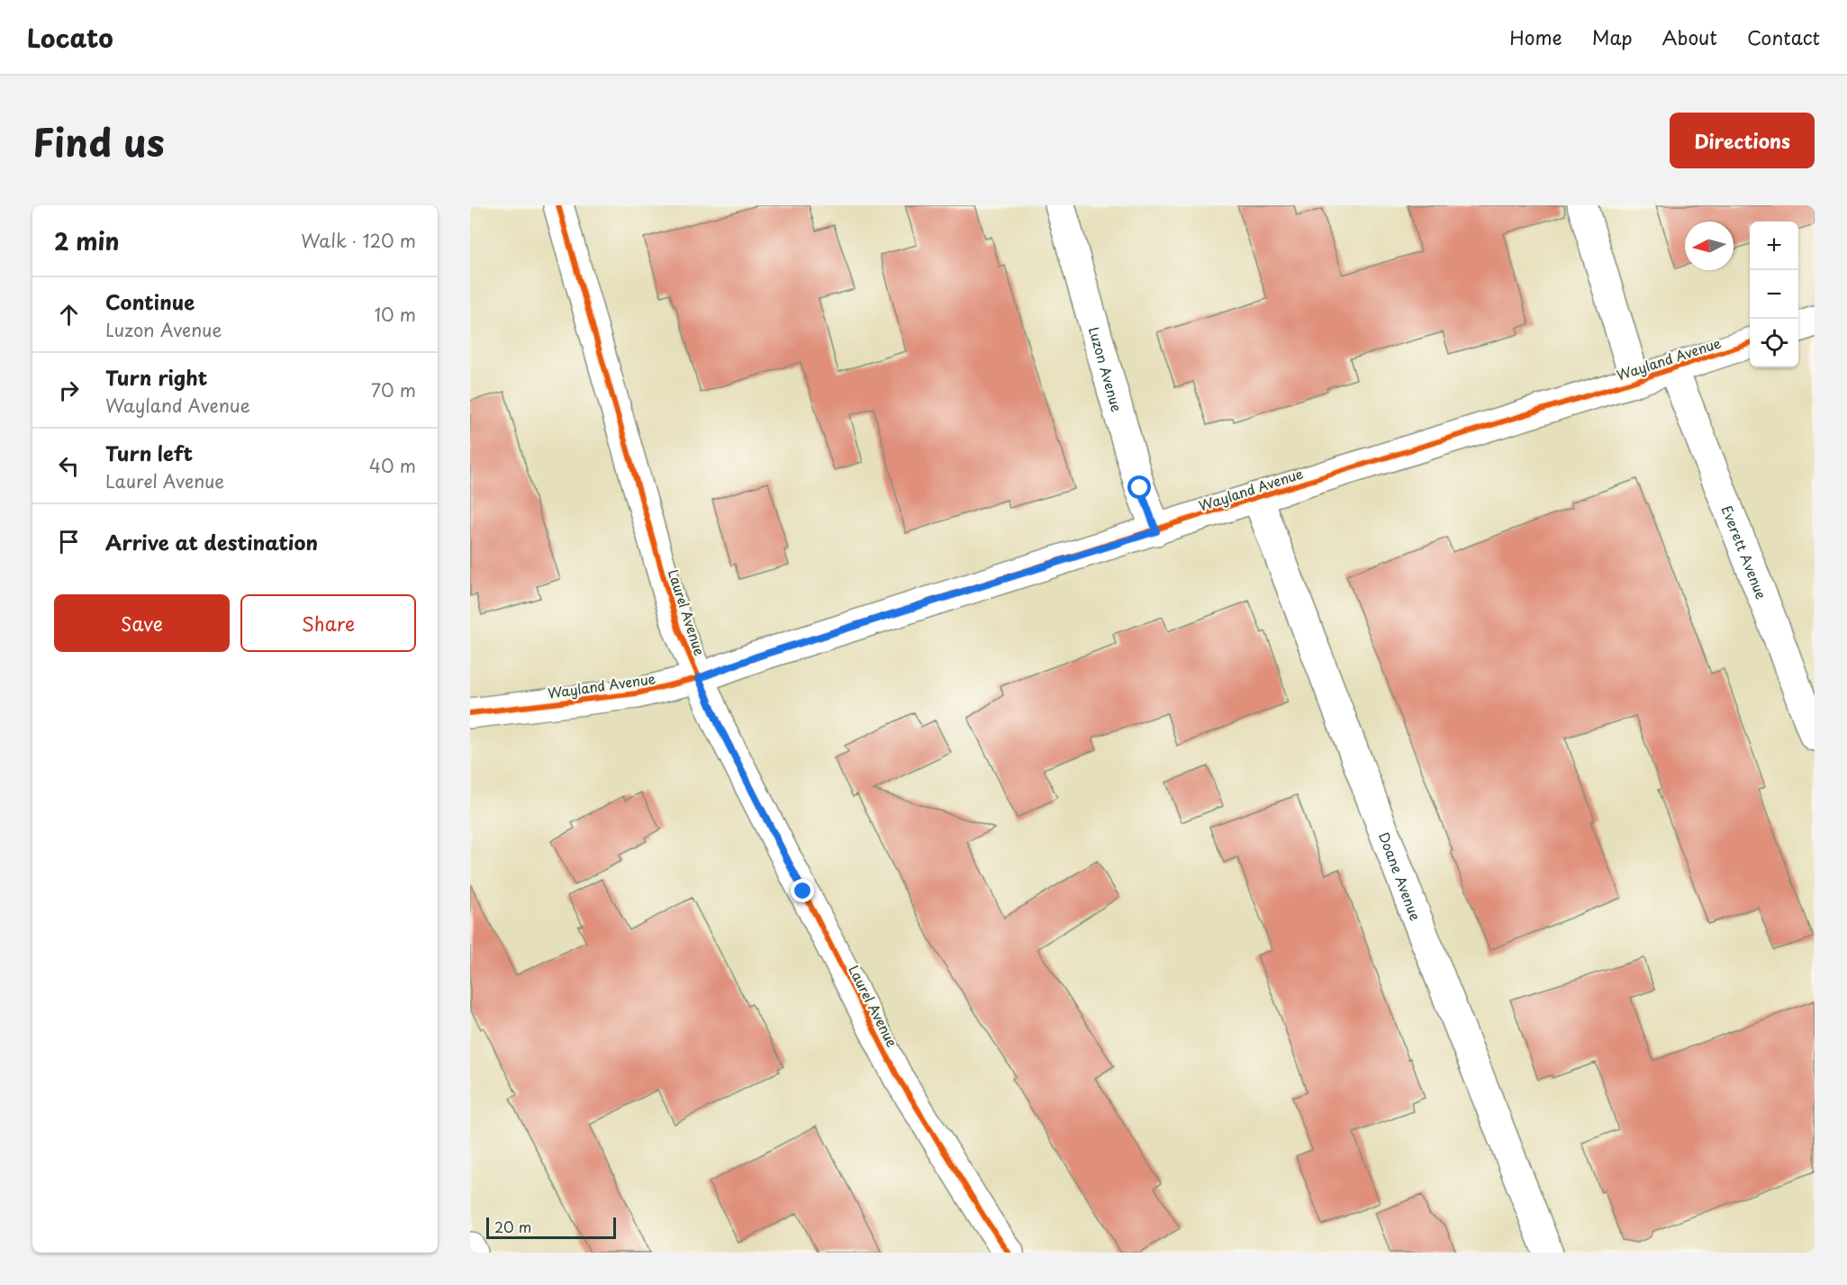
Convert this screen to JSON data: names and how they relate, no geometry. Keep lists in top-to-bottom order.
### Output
{
  "streets": {
    "street": [
      "Wayland Avenue",
      "Luzon Avenue",
      "Everett Avenue",
      "Laurel Avenue",
      "Doane Avenue"
    ]
  },
  "crossings": [
    ["Wayland Avenue", "Luzon Avenue"],
    ["Wayland Avenue", "Everett Avenue"],
    ["Wayland Avenue", "Laurel Avenue"],
    ["Wayland Avenue", "Doane Avenue"]
  ],
  "scale_bar": "20 m",
  "north": "left",
  "page": {
    "header": "Locato",
    "nav": [
      "Home",
      "Map",
      "About",
      "Contact"
    ],
    "title": "Find us",
    "buttons": [
      "Directions",
      ["Save", "Share"]
    ],
    "heading": ["2 min", "Walk · 120 m"],
    "map_buttons": ["+", "−"],
    "list": [
      ["Continue", "Luzon Avenue", "10 m"],
      ["Turn right", "Wayland Avenue", "70 m"],
      ["Turn left", "Laurel Avenue", "40 m"],
      "Arrive at destination"
    ],
    "scale": "20 m"
  }
}
